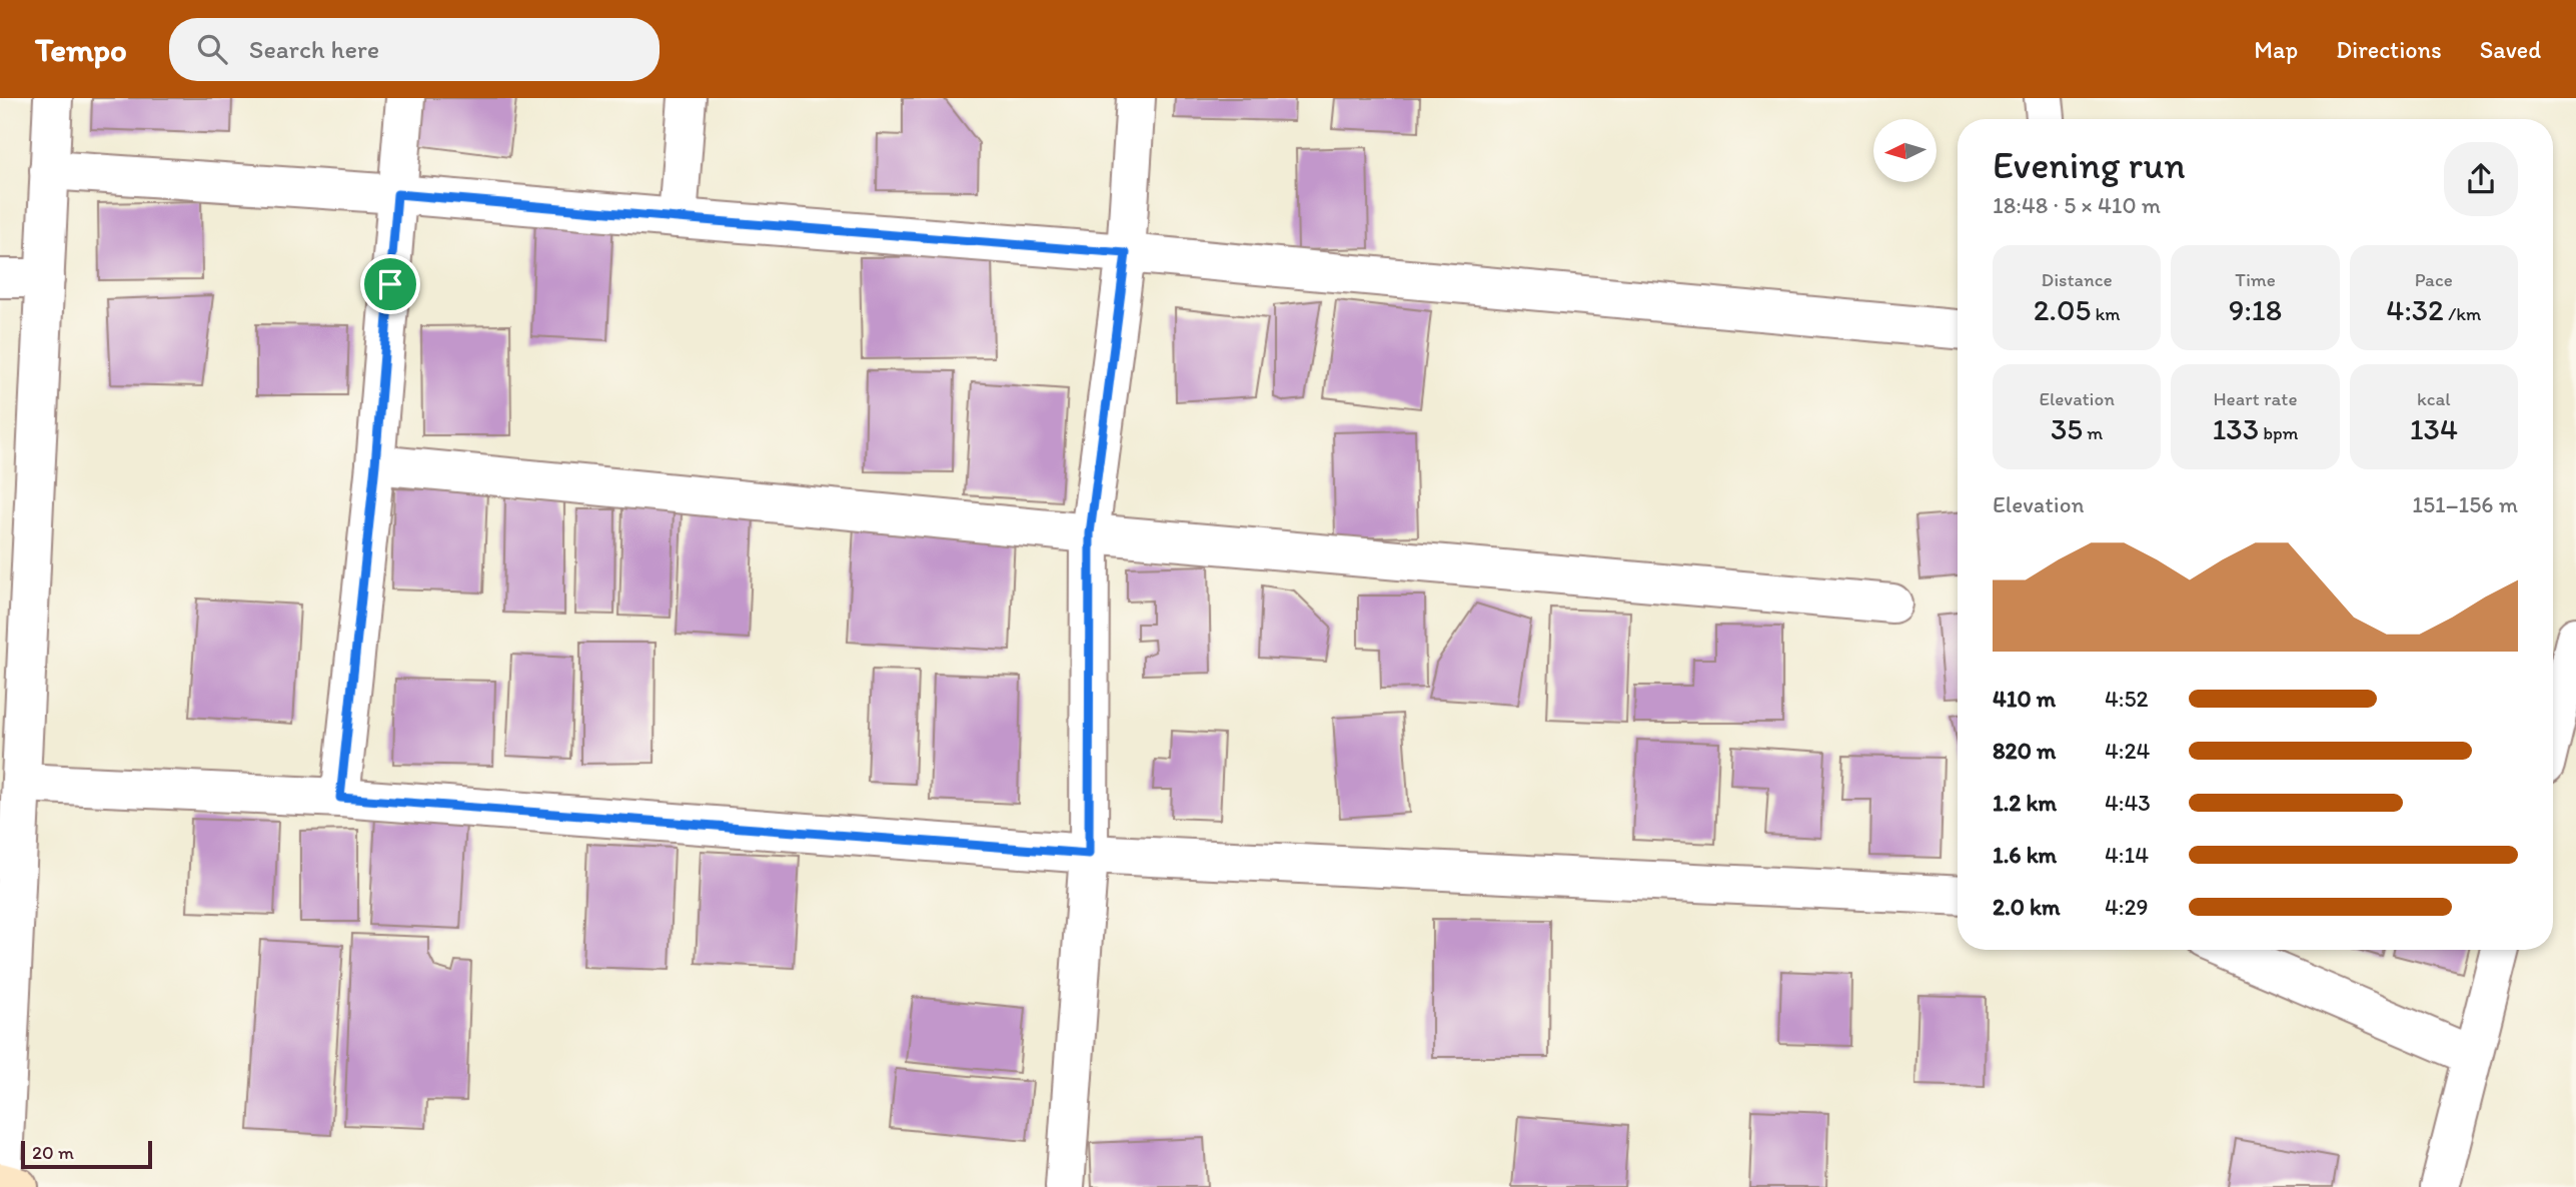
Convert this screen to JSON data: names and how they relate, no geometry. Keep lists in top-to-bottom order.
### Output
{
  "scale_bar": "20 m",
  "north": "left",
  "page": {
    "header": "Tempo",
    "search": "Search here",
    "nav": ["Map", "Directions", "Saved"],
    "heading": ["Evening run", "18:48 · 5 × 410 m"],
    "stats": [
      ["Distance", "2.05 km"],
      ["Time", "9:18"],
      ["Pace", "4:32 /km"],
      ["Elevation", "35 m"],
      ["Heart rate", "133 bpm"],
      ["kcal", "134"]
    ],
    "chart": ["Elevation", "151–156 m"],
    "list": [
      {
        "name": "410 m",
        "note": "4:52"
      },
      {
        "name": "820 m",
        "note": "4:24"
      },
      {
        "name": "1.2 km",
        "note": "4:43"
      },
      {
        "name": "1.6 km",
        "note": "4:14"
      },
      {
        "name": "2.0 km",
        "note": "4:29"
      }
    ],
    "scale": "20 m"
  }
}
